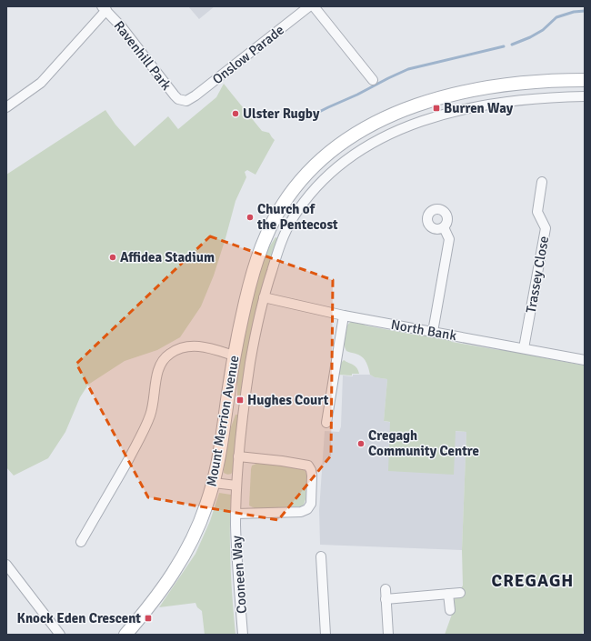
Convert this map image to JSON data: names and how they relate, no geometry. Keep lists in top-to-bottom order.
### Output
{
  "streets": {
    "street": [
      "Onslow Parade",
      "Ravenhill Park",
      "Trassey Close",
      "North Bank",
      "Mount Merrion Avenue",
      "Cooneen Way"
    ]
  },
  "crossings": [
    ["Onslow Parade", "Ravenhill Park"],
    ["Trassey Close", "North Bank"],
    ["North Bank", "Mount Merrion Avenue"],
    ["Mount Merrion Avenue", "Cooneen Way"]
  ],
  "districts": ["CREGAGH"],
  "places": {
    "transit": ["Burren Way", "Hughes Court", "Knock Eden Crescent"],
    "other": [
      "Ulster Rugby",
      "Church of the Pentecost",
      "Affidea Stadium",
      "Cregagh Community Centre"
    ]
  }
}
